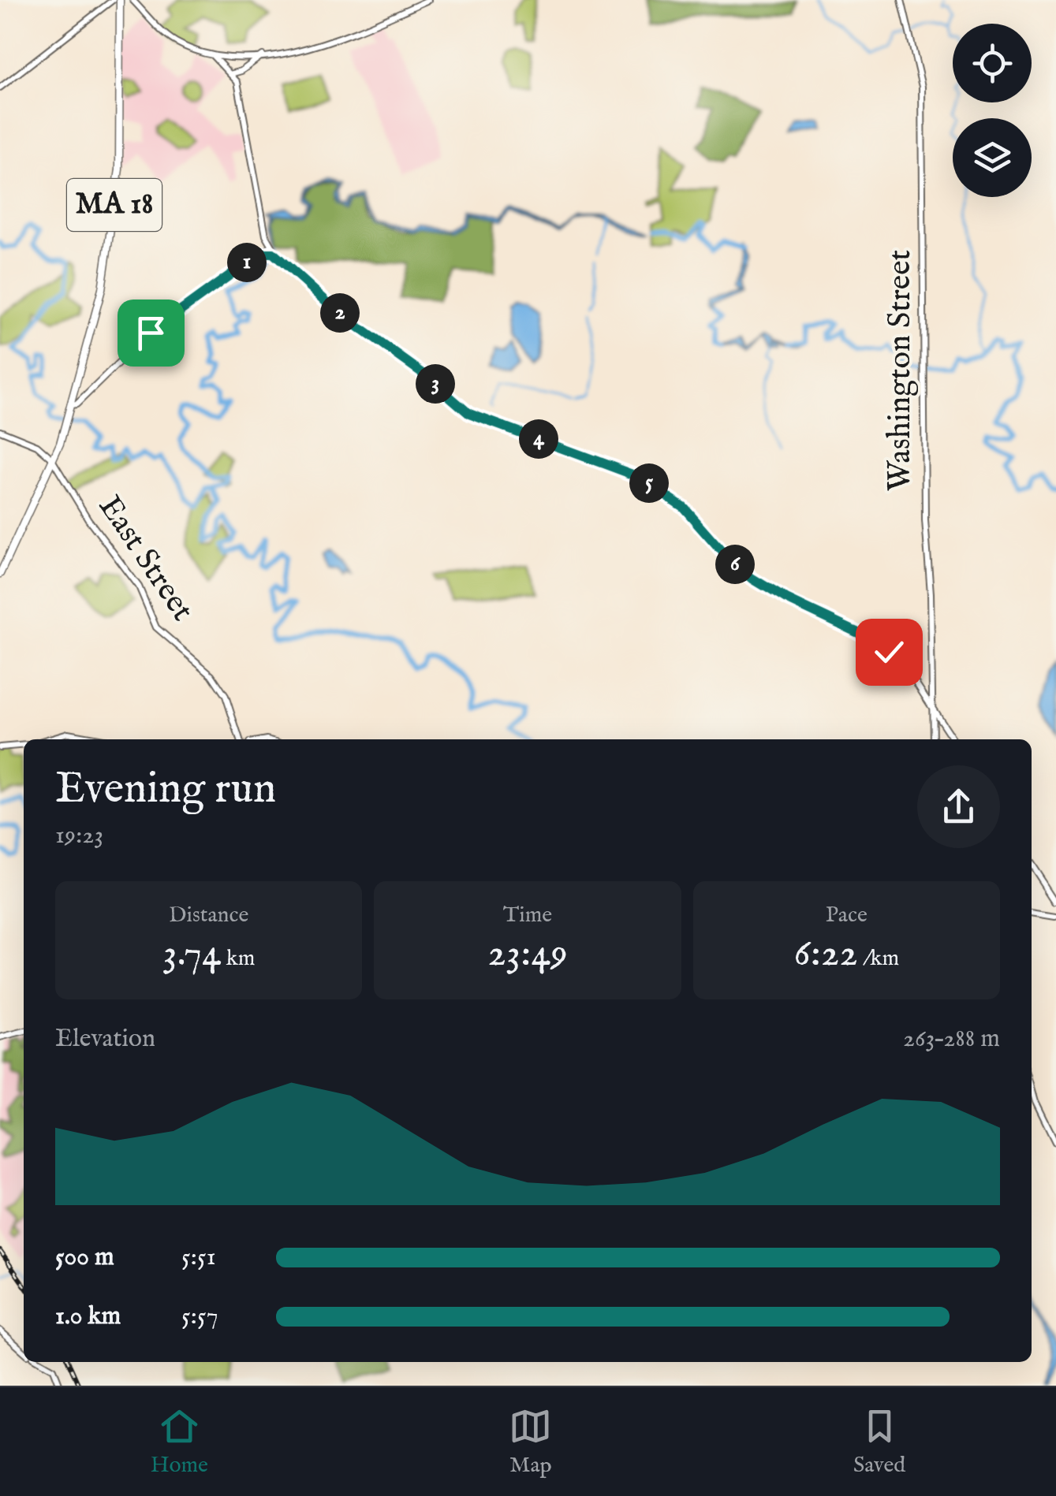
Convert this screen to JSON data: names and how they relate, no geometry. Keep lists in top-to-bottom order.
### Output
{
  "streets": {
    "main road": ["MA 18", "Washington Street", "East Street"]
  },
  "crossings": [
    ["MA 18", "East Street"]
  ],
  "page": {
    "pins": [
      "1",
      "2",
      "3",
      "4",
      "5",
      "6"
    ],
    "heading": ["Evening run", "19:23"],
    "stats": [
      ["Distance", "3.74 km"],
      ["Time", "23:49"],
      ["Pace", "6:22 /km"]
    ],
    "chart": ["Elevation", "263–288 m"],
    "list": [
      {
        "name": "500 m",
        "note": "5:51"
      },
      {
        "name": "1.0 km",
        "note": "5:57"
      }
    ],
    "tabs": ["Home", "Map", "Saved"]
  }
}
